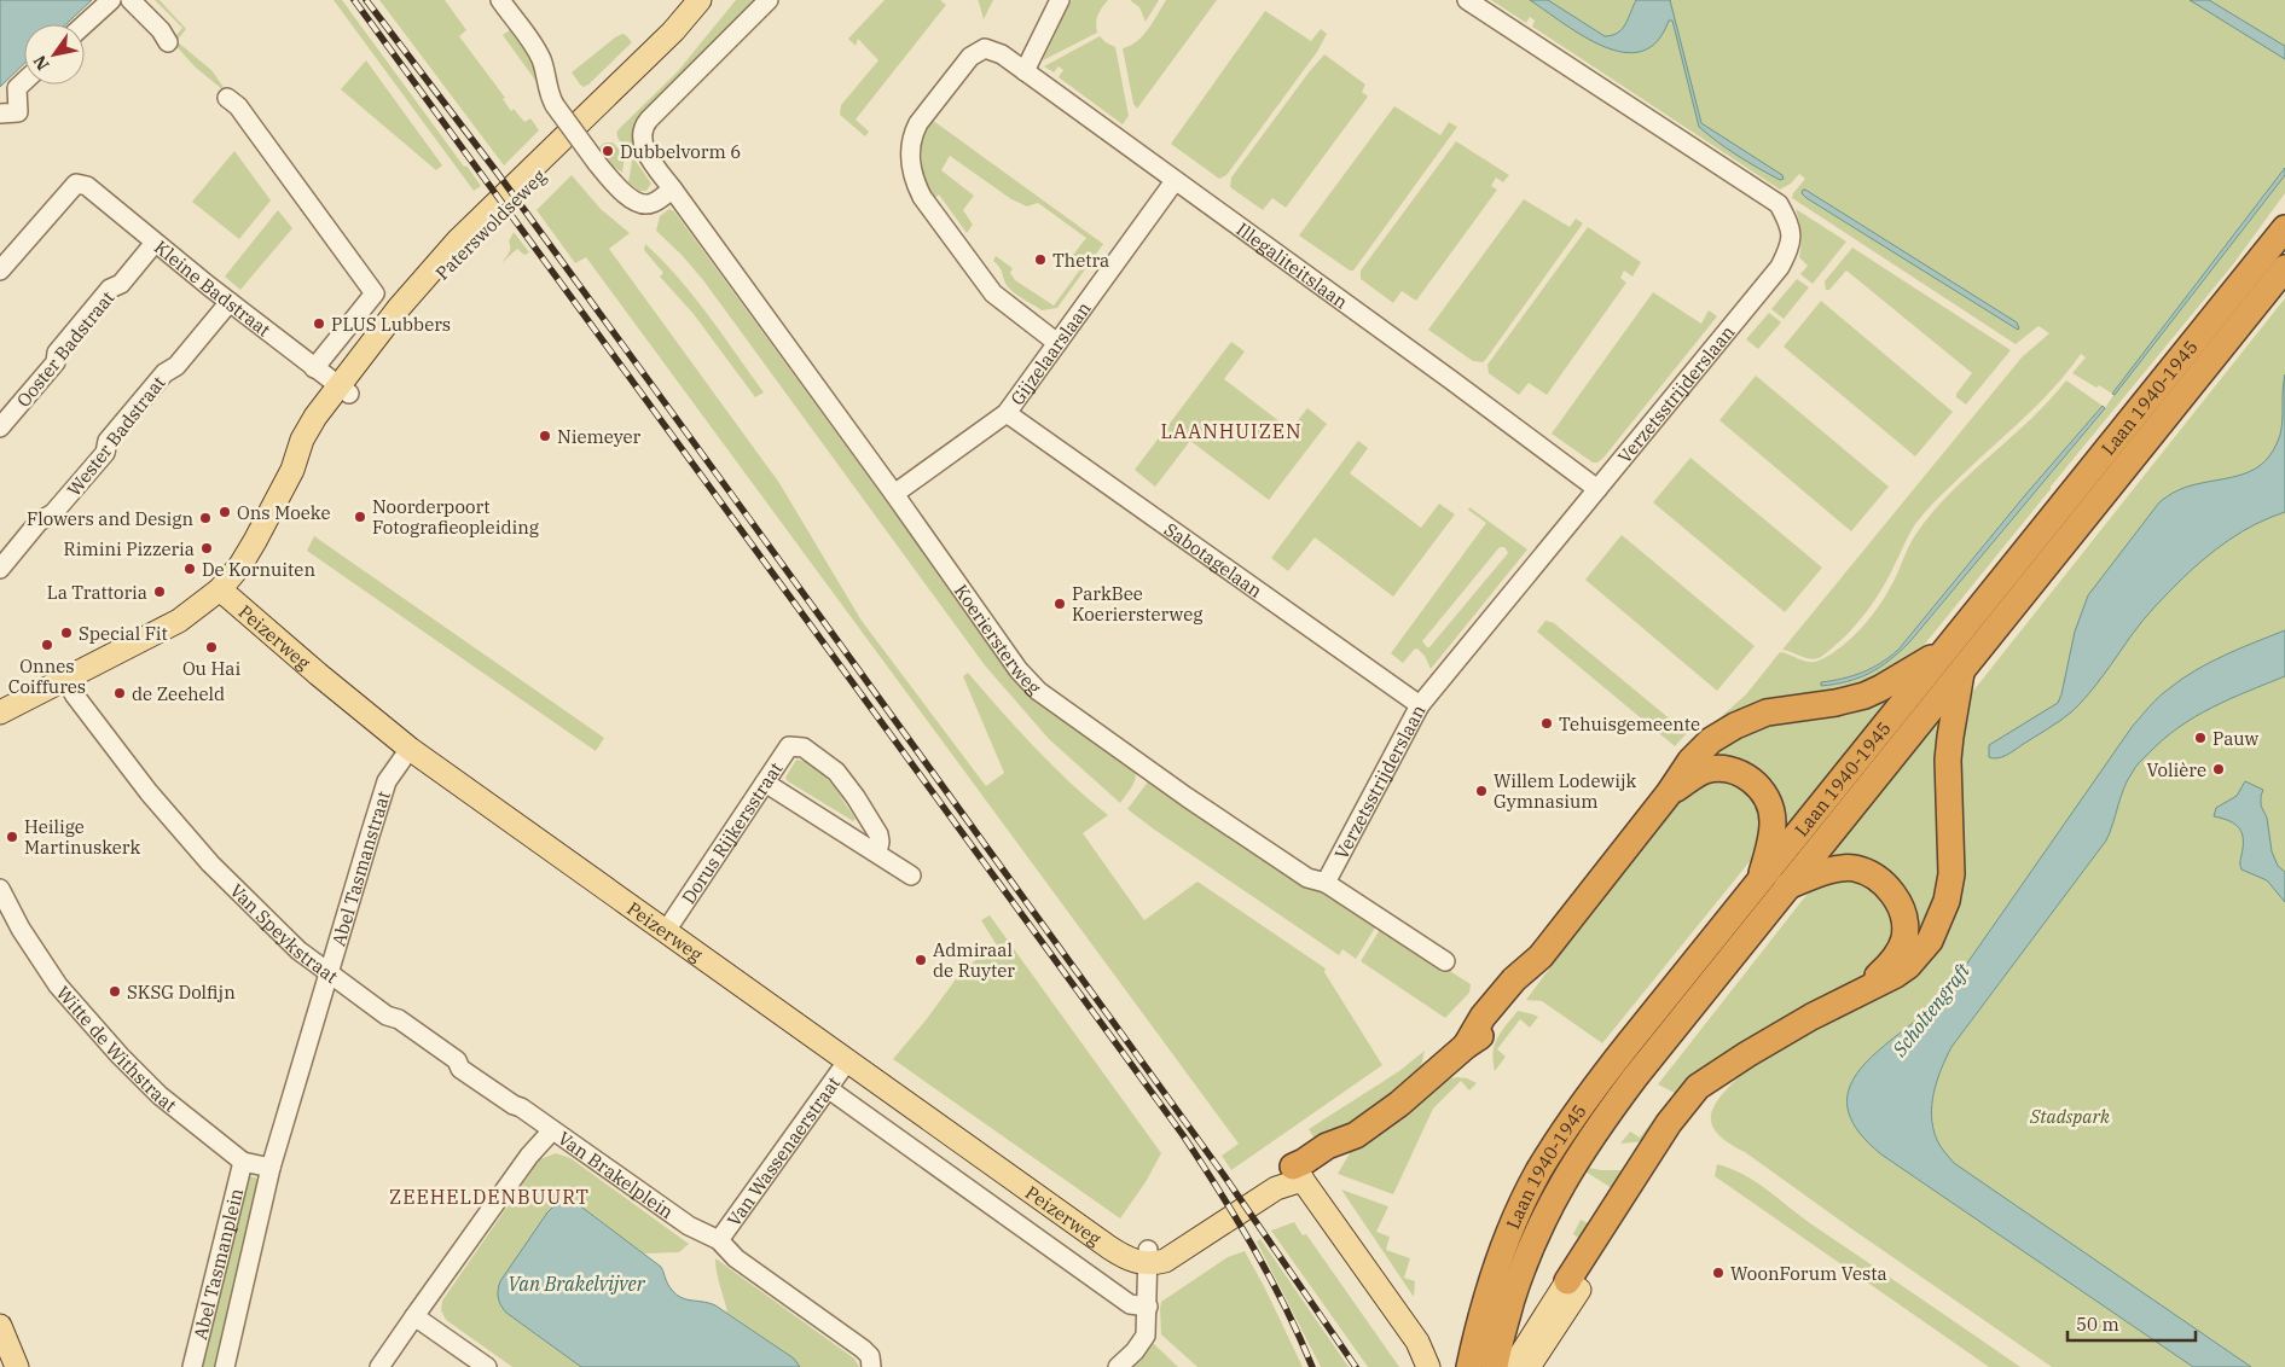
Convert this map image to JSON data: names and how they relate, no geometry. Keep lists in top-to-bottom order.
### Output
{
  "streets": {
    "highway": ["Laan 1940-1945"],
    "main road": ["Paterswoldseweg", "Peizerweg"],
    "street": [
      "Illegaliteitslaan",
      "Kleine Badstraat",
      "Ooster Badstraat",
      "Gijzelaarslaan",
      "Verzetsstrijderslaan",
      "Wester Badstraat",
      "Sabotagelaan",
      "Koeriersterweg",
      "Dorus Rijkersstraat",
      "Abel Tasmanstraat",
      "Van Speykstraat",
      "Witte de Withstraat",
      "Van Wassenaerstraat",
      "Van Brakelplein",
      "Abel Tasmanplein"
    ]
  },
  "crossings": [
    ["Paterswoldseweg", "Kleine Badstraat"],
    ["Paterswoldseweg", "Peizerweg"],
    ["Paterswoldseweg", "Van Speykstraat"],
    ["Illegaliteitslaan", "Gijzelaarslaan"],
    ["Illegaliteitslaan", "Verzetsstrijderslaan"],
    ["Kleine Badstraat", "Ooster Badstraat"],
    ["Kleine Badstraat", "Wester Badstraat"],
    ["Gijzelaarslaan", "Sabotagelaan"],
    ["Gijzelaarslaan", "Koeriersterweg"],
    ["Verzetsstrijderslaan", "Sabotagelaan"],
    ["Verzetsstrijderslaan", "Koeriersterweg"],
    ["Peizerweg", "Dorus Rijkersstraat"],
    ["Peizerweg", "Abel Tasmanstraat"],
    ["Peizerweg", "Van Wassenaerstraat"],
    ["Abel Tasmanstraat", "Van Speykstraat"],
    ["Abel Tasmanstraat", "Witte de Withstraat"],
    ["Abel Tasmanstraat", "Abel Tasmanplein"],
    ["Van Speykstraat", "Van Brakelplein"],
    ["Witte de Withstraat", "Abel Tasmanplein"],
    ["Van Wassenaerstraat", "Van Brakelplein"]
  ],
  "districts": ["LAANHUIZEN", "ZEEHELDENBUURT"],
  "water": ["Scholtengraft", "Van Brakelvijver"],
  "parks": ["Stadspark"],
  "places": [
    "Dubbelvorm 6",
    "Thetra",
    "PLUS Lubbers",
    "Niemeyer",
    "Ons Moeke",
    "Noorderpoort Fotografieopleiding",
    "Flowers and Design",
    "Rimini Pizzeria",
    "De Kornuiten",
    "La Trattoria",
    "ParkBee Koeriersterweg",
    "Special Fit",
    "Onnes Coiffures",
    "Ou Hai",
    "de Zeeheld",
    "Tehuisgemeente",
    "Pauw",
    "Volière",
    "Willem Lodewijk Gymnasium",
    "Heilige Martinuskerk",
    "Admiraal de Ruyter",
    "SKSG Dolfijn",
    "WoonForum Vesta"
  ],
  "scale_bar": "50 m",
  "north": "bottom left"
}
